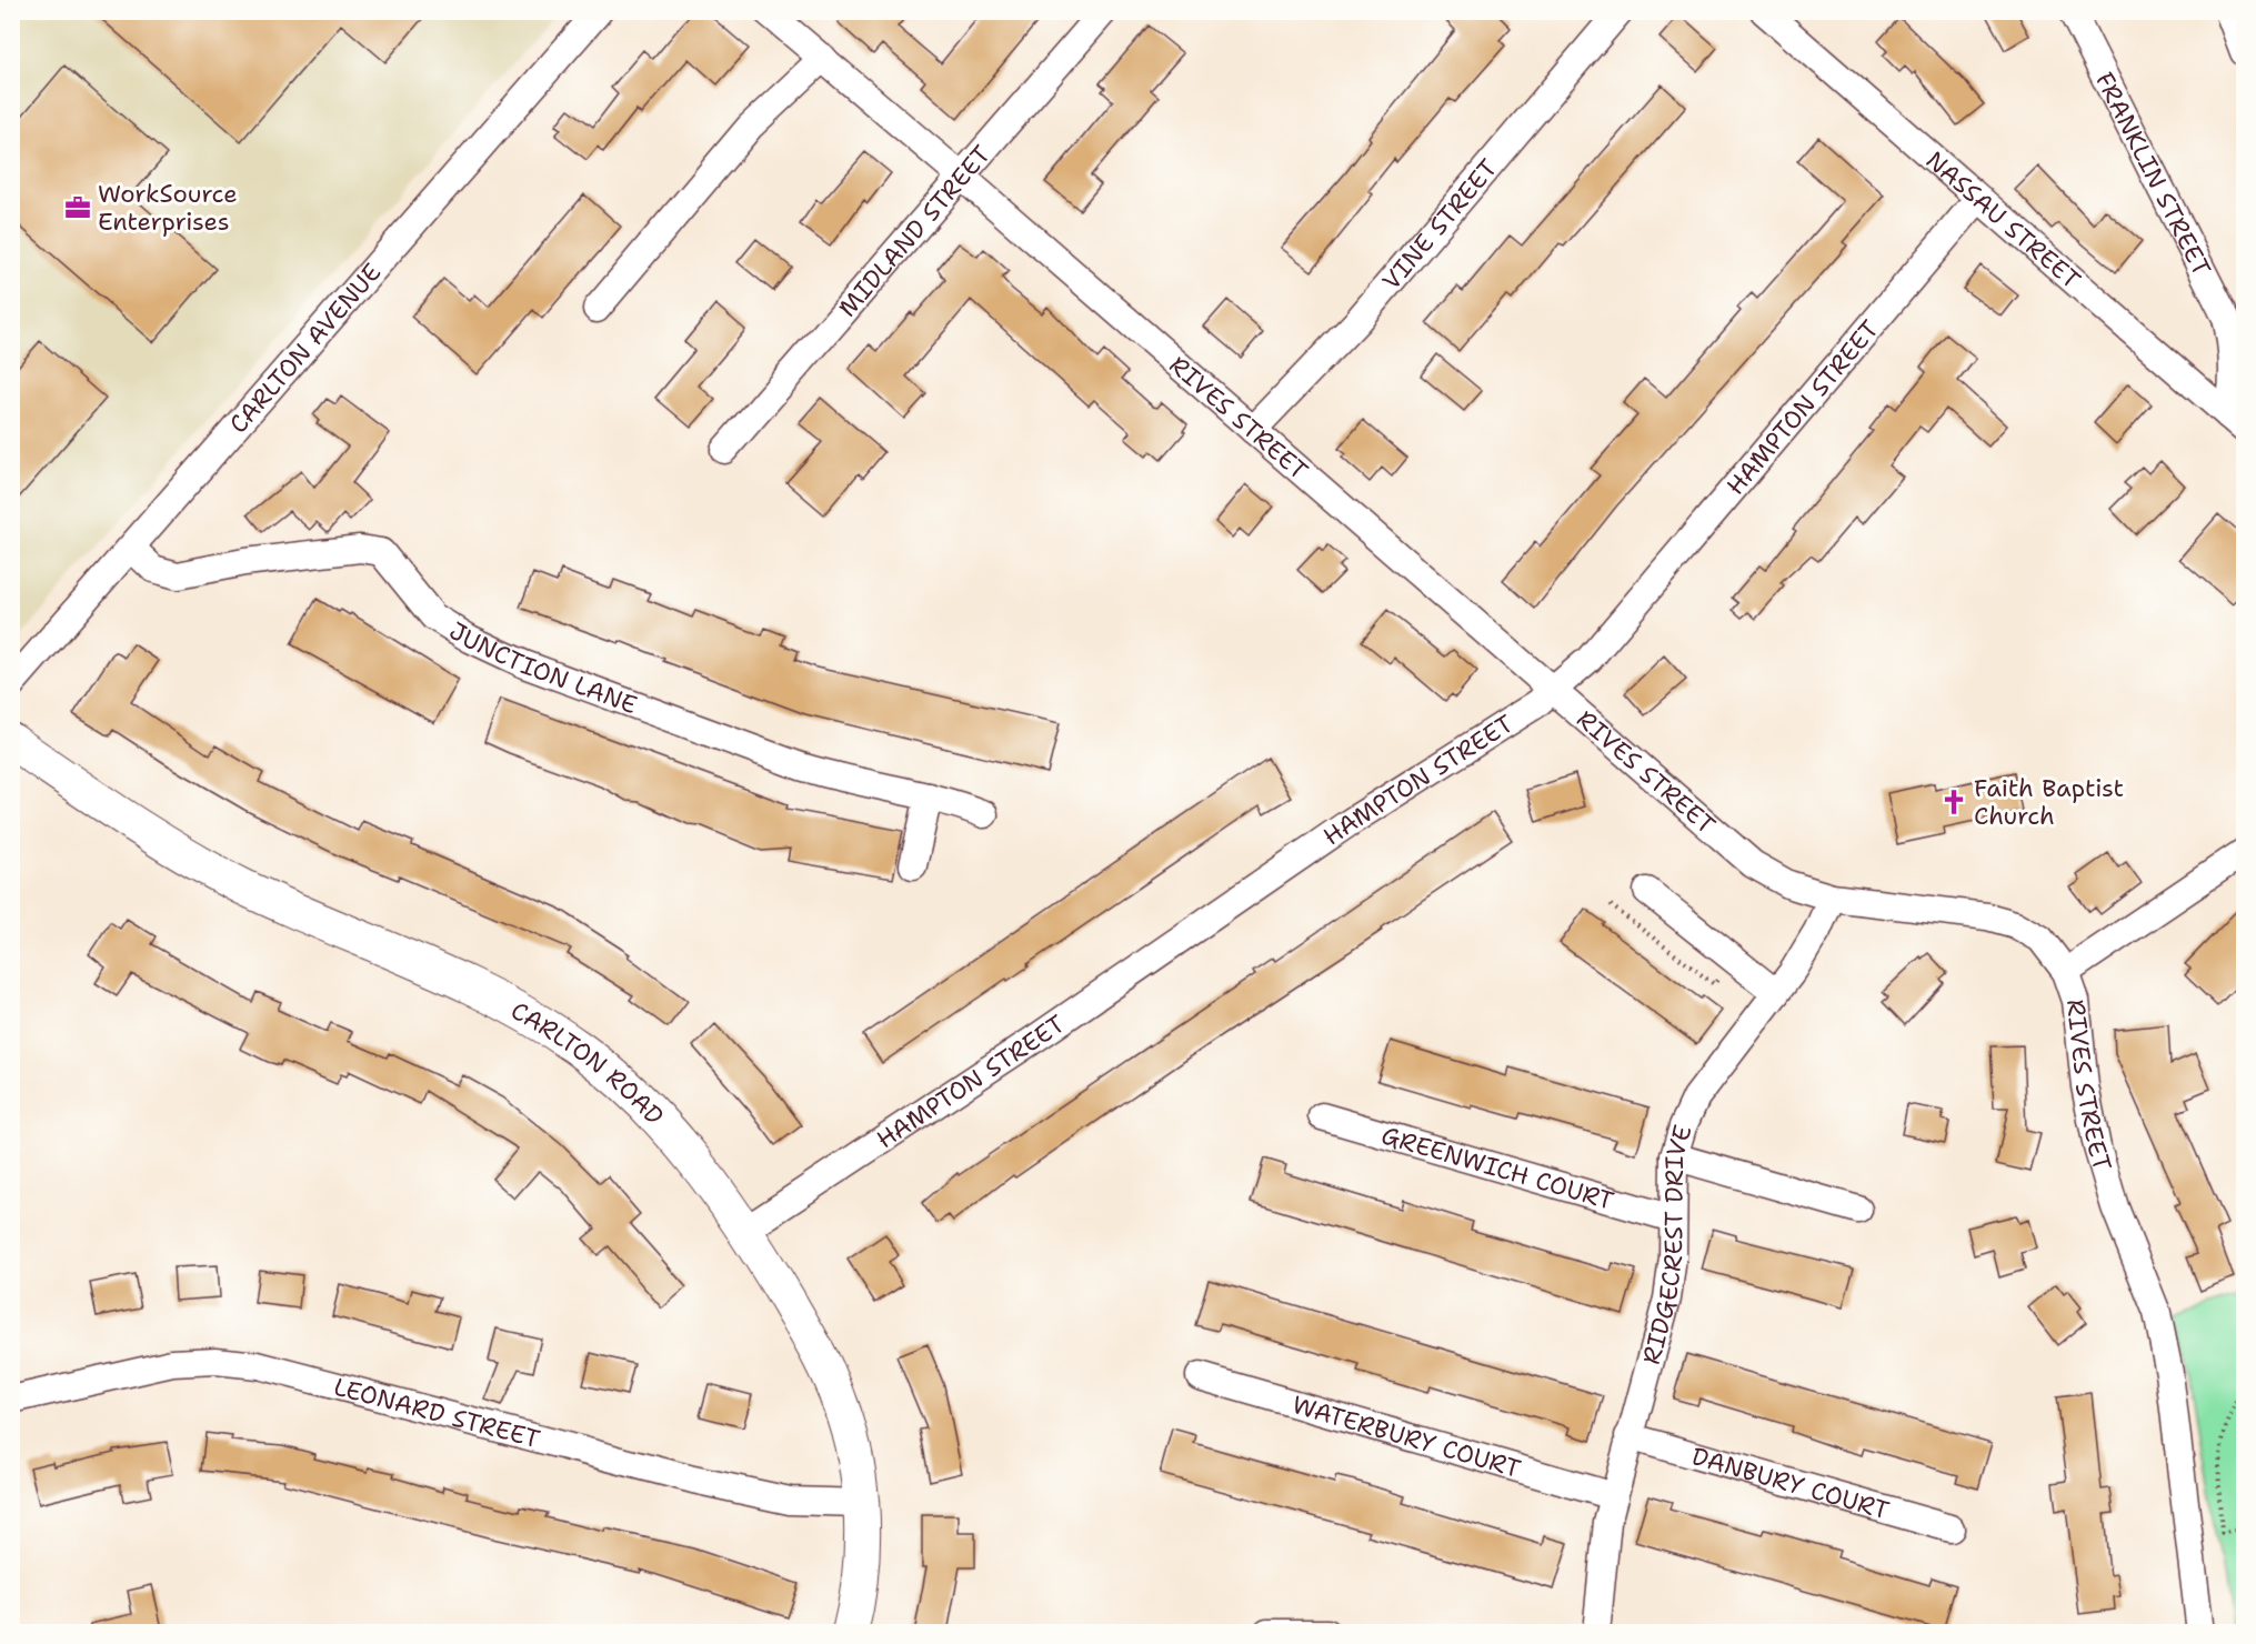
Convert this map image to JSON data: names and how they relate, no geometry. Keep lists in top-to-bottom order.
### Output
{
  "streets": {
    "main road": ["CARLTON ROAD"],
    "street": [
      "FRANKLIN STREET",
      "NASSAU STREET",
      "VINE STREET",
      "MIDLAND STREET",
      "CARLTON AVENUE",
      "HAMPTON STREET",
      "RIVES STREET",
      "JUNCTION LANE",
      "GREENWICH COURT",
      "RIDGECREST DRIVE",
      "LEONARD STREET",
      "WATERBURY COURT",
      "DANBURY COURT"
    ]
  },
  "crossings": [
    ["FRANKLIN STREET", "NASSAU STREET"],
    ["NASSAU STREET", "HAMPTON STREET"],
    ["VINE STREET", "RIVES STREET"],
    ["MIDLAND STREET", "RIVES STREET"],
    ["CARLTON AVENUE", "JUNCTION LANE"],
    ["HAMPTON STREET", "RIVES STREET"],
    ["HAMPTON STREET", "CARLTON ROAD"],
    ["RIVES STREET", "RIDGECREST DRIVE"],
    ["CARLTON ROAD", "LEONARD STREET"],
    ["GREENWICH COURT", "RIDGECREST DRIVE"],
    ["RIDGECREST DRIVE", "WATERBURY COURT"],
    ["RIDGECREST DRIVE", "DANBURY COURT"]
  ],
  "places": {
    "office": ["WorkSource Enterprises"],
    "church": ["Faith Baptist Church"]
  }
}
